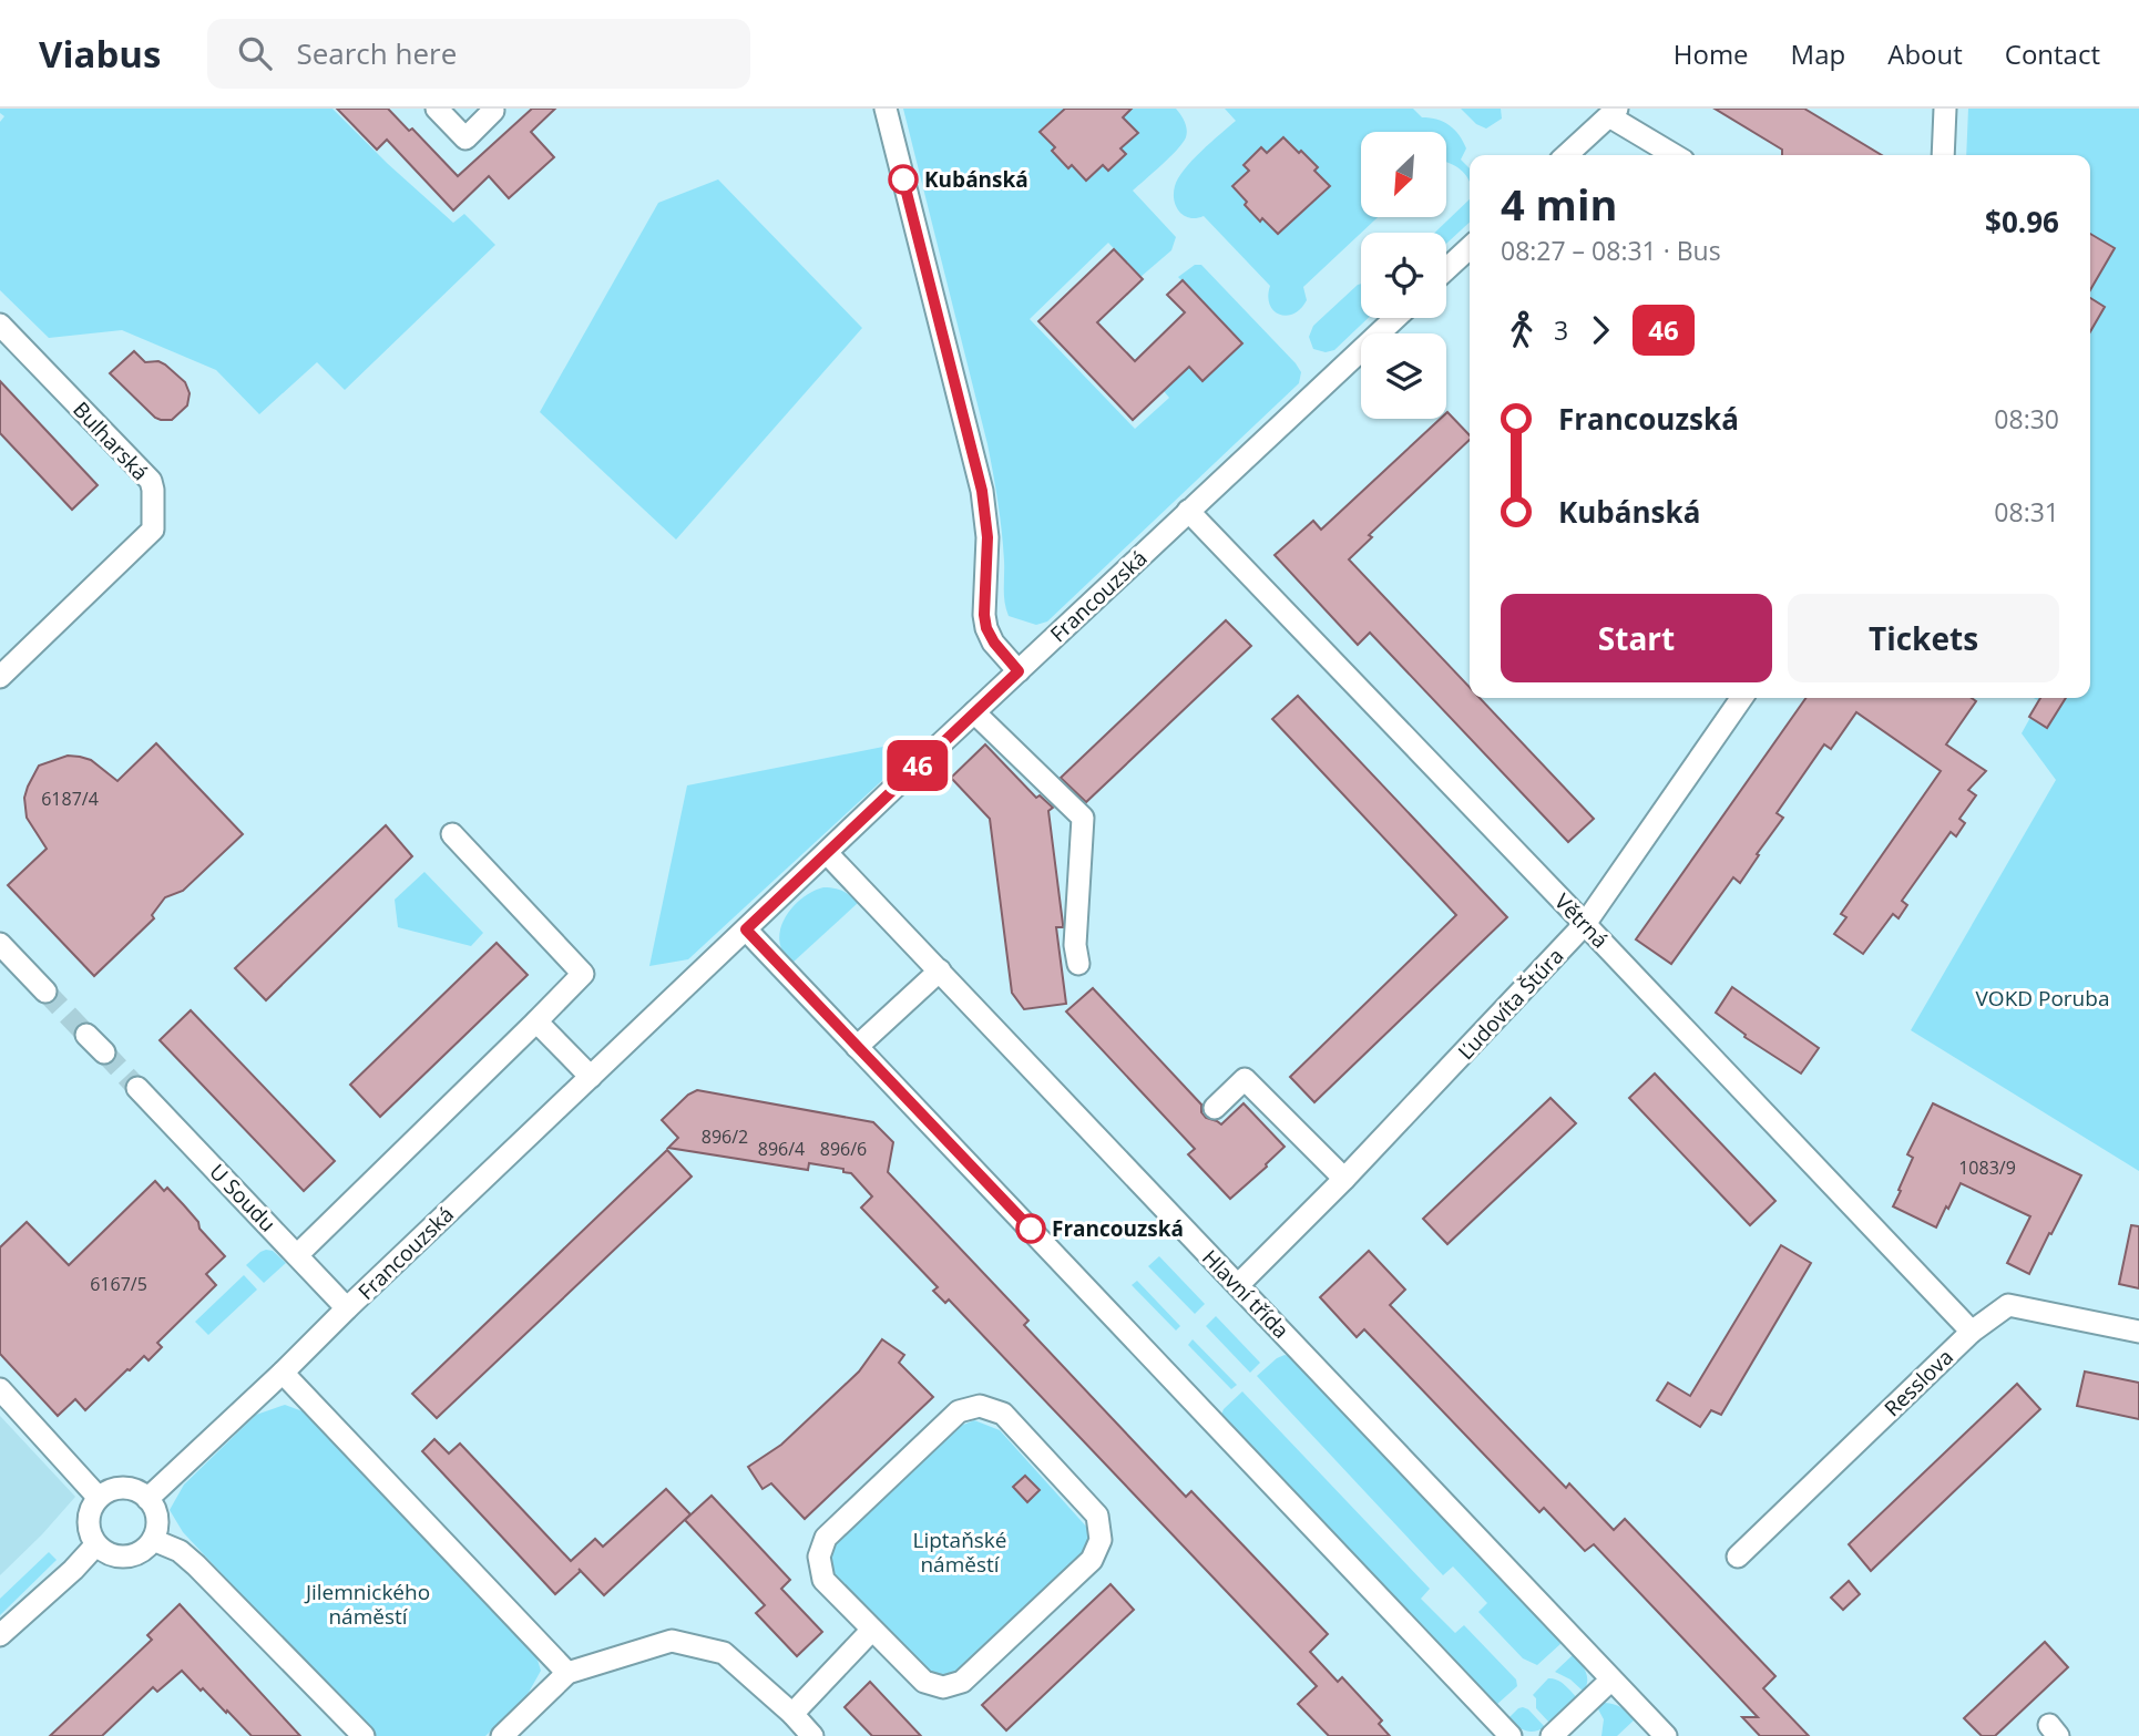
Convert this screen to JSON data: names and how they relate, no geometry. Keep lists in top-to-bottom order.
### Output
{
  "streets": {
    "street": [
      "Bulharská",
      "Francouzská",
      "Větrná",
      "Ľudovíta Štúra",
      "U Soudu",
      "Hlavní třída",
      "Resslova"
    ]
  },
  "crossings": [
    ["Francouzská", "Větrná"],
    ["Francouzská", "U Soudu"],
    ["Francouzská", "Hlavní třída"],
    ["Větrná", "Ľudovíta Štúra"],
    ["Větrná", "Resslova"],
    ["Ľudovíta Štúra", "Hlavní třída"]
  ],
  "parks": ["VOKD Poruba", "Liptaňské náměstí", "Jilemnického náměstí"],
  "places": ["Kubánská", "Francouzská"],
  "lines": ["bus line 46"],
  "house_numbers": [
    "6187/4",
    "896/2",
    "896/4",
    "896/6",
    "1083/9",
    "6167/5"
  ],
  "north": "bottom left",
  "page": {
    "header": "Viabus",
    "search": "Search here",
    "nav": [
      "Home",
      "Map",
      "About",
      "Contact"
    ],
    "on_map": "46",
    "heading": ["4 min", "08:27 – 08:31 · Bus", "$0.96"],
    "legs": ["3", "46"],
    "list": [
      {
        "name": "Francouzská",
        "value": "08:30"
      },
      {
        "name": "Kubánská",
        "value": "08:31"
      }
    ],
    "buttons": ["Start", "Tickets"]
  }
}
